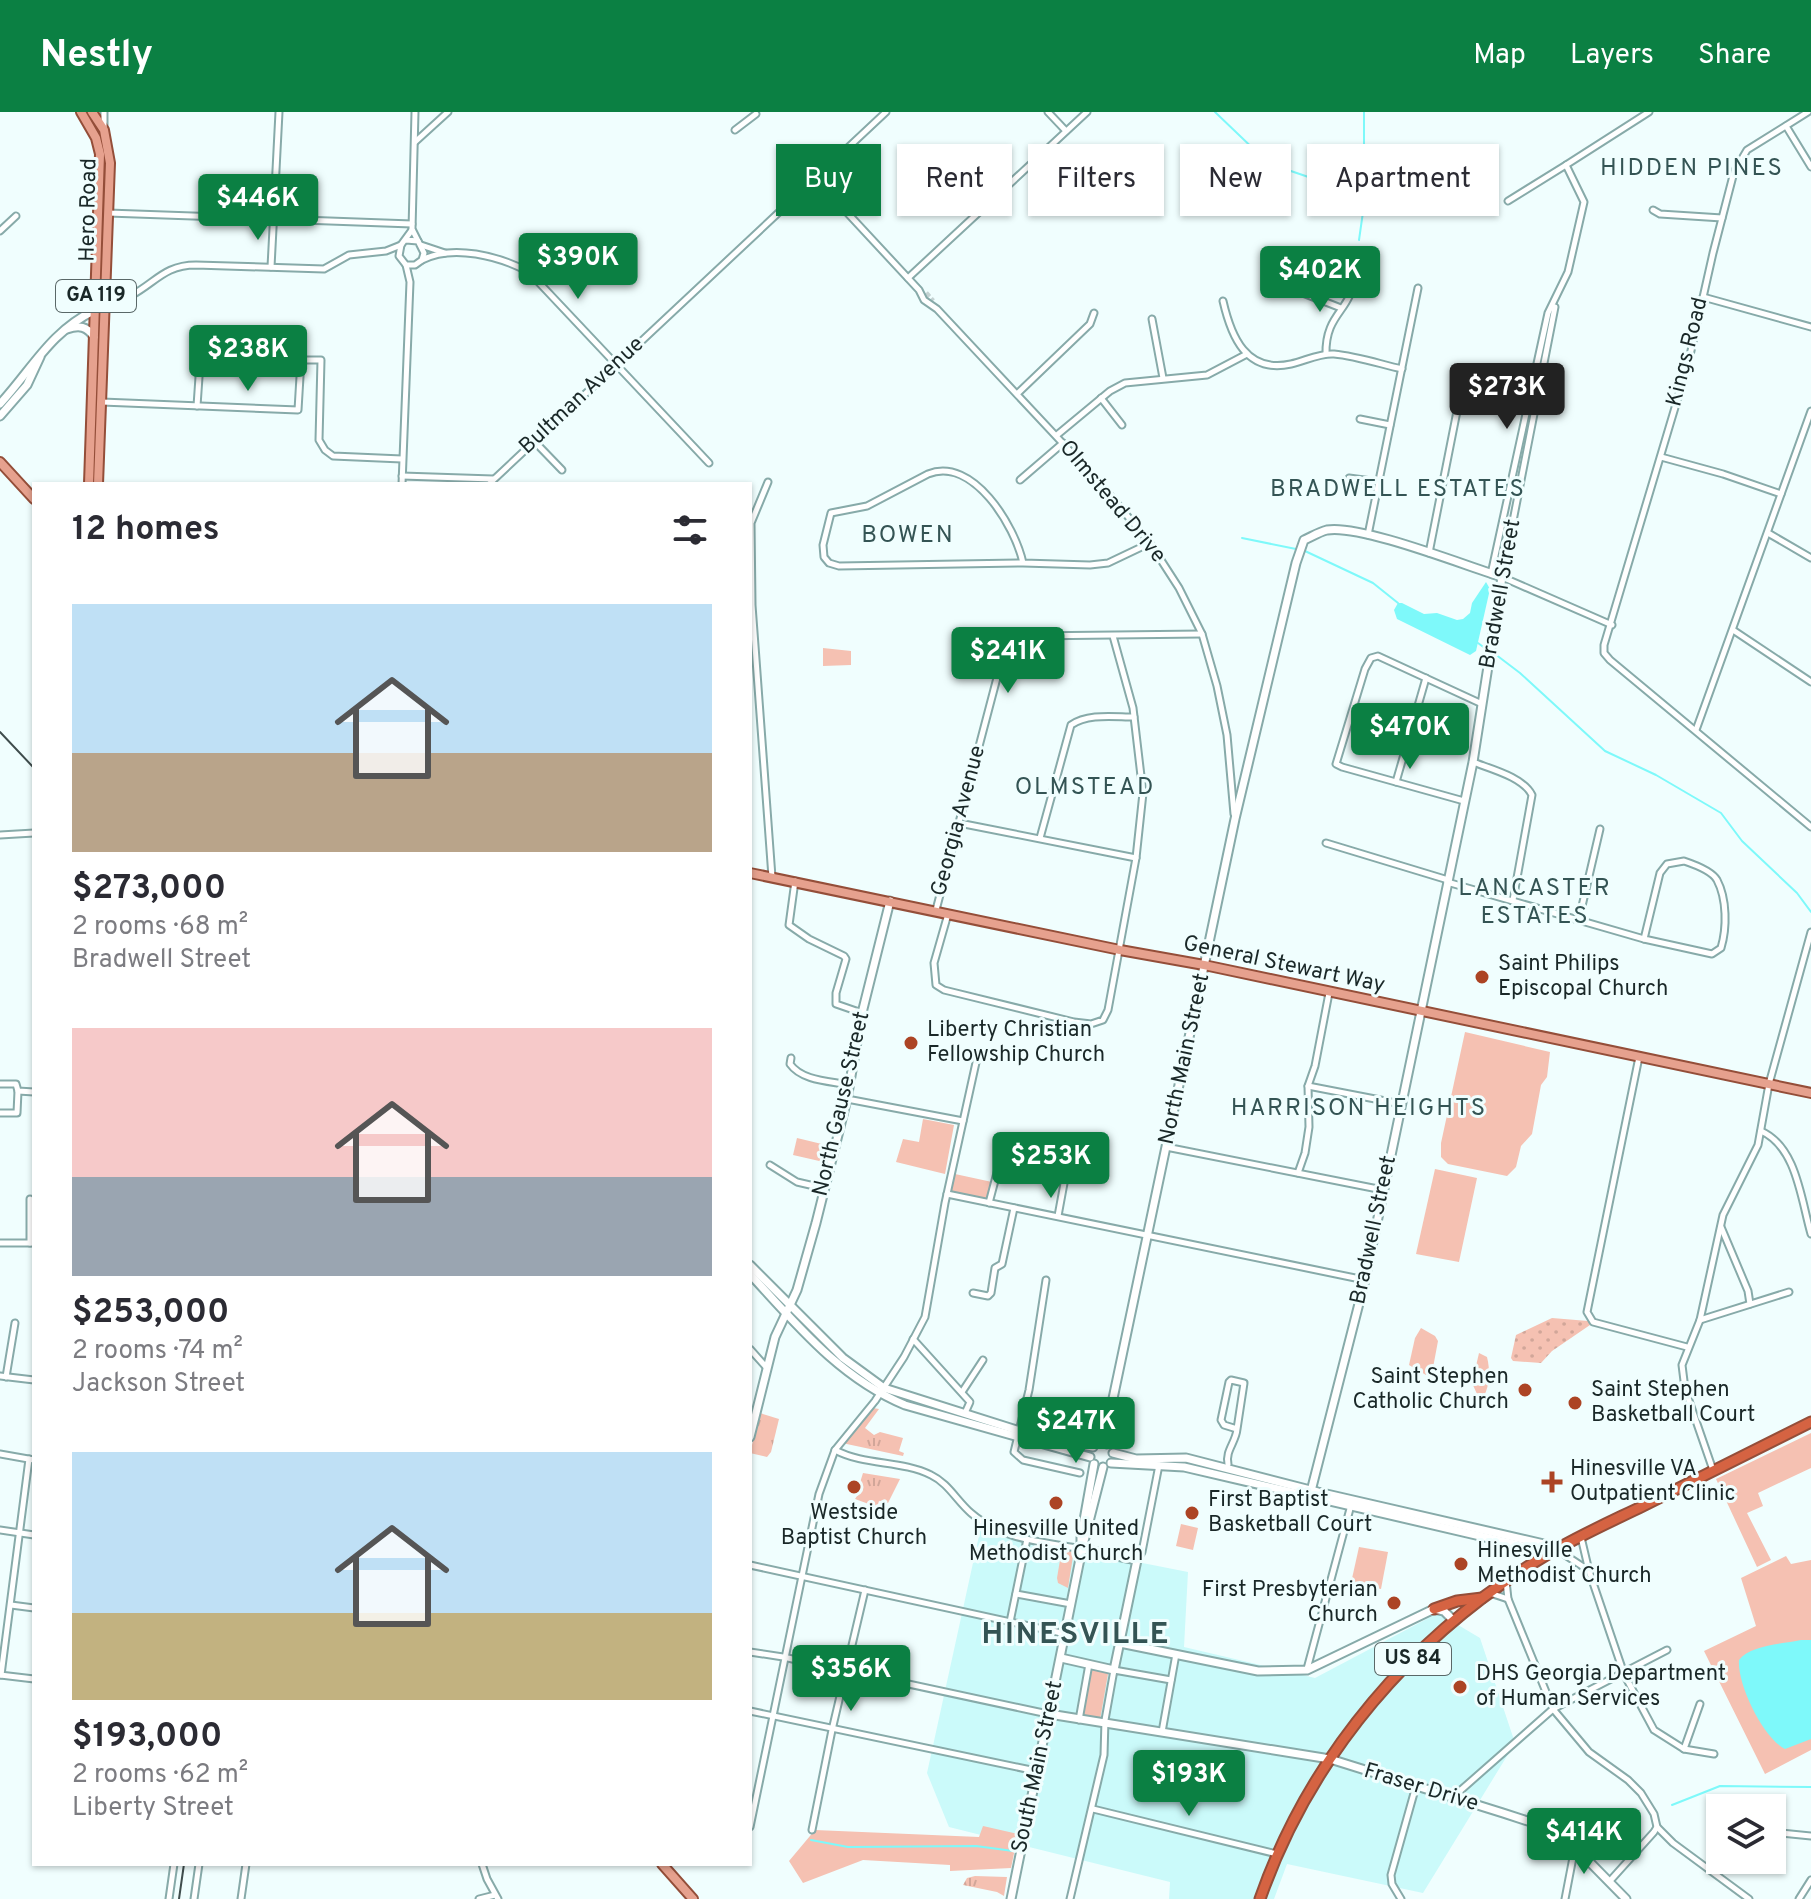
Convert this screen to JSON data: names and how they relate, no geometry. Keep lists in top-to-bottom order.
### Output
{
  "streets": {
    "highway": ["US 84"],
    "main road": ["Hero Road", "GA 119", "General Stewart Way"],
    "street": [
      "Kings Road",
      "Bultman Avenue",
      "Olmstead Drive",
      "Bradwell Street",
      "Georgia Avenue",
      "North Main Street",
      "North Gause Street",
      "South Main Street",
      "Fraser Drive"
    ]
  },
  "crossings": [
    ["Hero Road", "GA 119"],
    ["Olmstead Drive", "Georgia Avenue"],
    ["Olmstead Drive", "North Main Street"],
    ["Bradwell Street", "General Stewart Way"],
    ["Georgia Avenue", "General Stewart Way"],
    ["General Stewart Way", "North Main Street"],
    ["General Stewart Way", "North Gause Street"],
    ["US 84", "Fraser Drive"],
    ["South Main Street", "Fraser Drive"]
  ],
  "districts": [
    "HIDDEN PINES",
    "BRADWELL ESTATES",
    "BOWEN",
    "OLMSTEAD",
    "LANCASTER ESTATES",
    "HARRISON HEIGHTS",
    "HINESVILLE"
  ],
  "places": {
    "other": [
      "Saint Philips Episcopal Church",
      "Liberty Christian Fellowship Church",
      "Saint Stephen Catholic Church",
      "Saint Stephen Basketball Court",
      "Westside Baptist Church",
      "Hinesville United Methodist Church",
      "First Baptist Basketball Court",
      "Hinesville Methodist Church",
      "First Presbyterian Church",
      "DHS Georgia Department of Human Services"
    ],
    "health": ["Hinesville VA Outpatient Clinic"]
  },
  "page": {
    "header": "Nestly",
    "nav": ["Map", "Layers", "Share"],
    "chip": [
      "Buy",
      "Rent",
      "Filters",
      "New",
      "Apartment"
    ],
    "price": [
      "$446K",
      "$390K",
      "$402K",
      "$238K",
      "$273K",
      "$241K",
      "$470K",
      "$253K",
      "$247K",
      "$356K",
      "$193K",
      "$414K"
    ],
    "heading": "12 homes",
    "list": [
      {
        "name": "$273,000",
        "note": "2 rooms · 68 m² · Bradwell Street"
      },
      {
        "name": "$253,000",
        "note": "2 rooms · 74 m² · Jackson Street"
      },
      {
        "name": "$193,000",
        "note": "2 rooms · 62 m² · Liberty Street"
      }
    ]
  }
}
